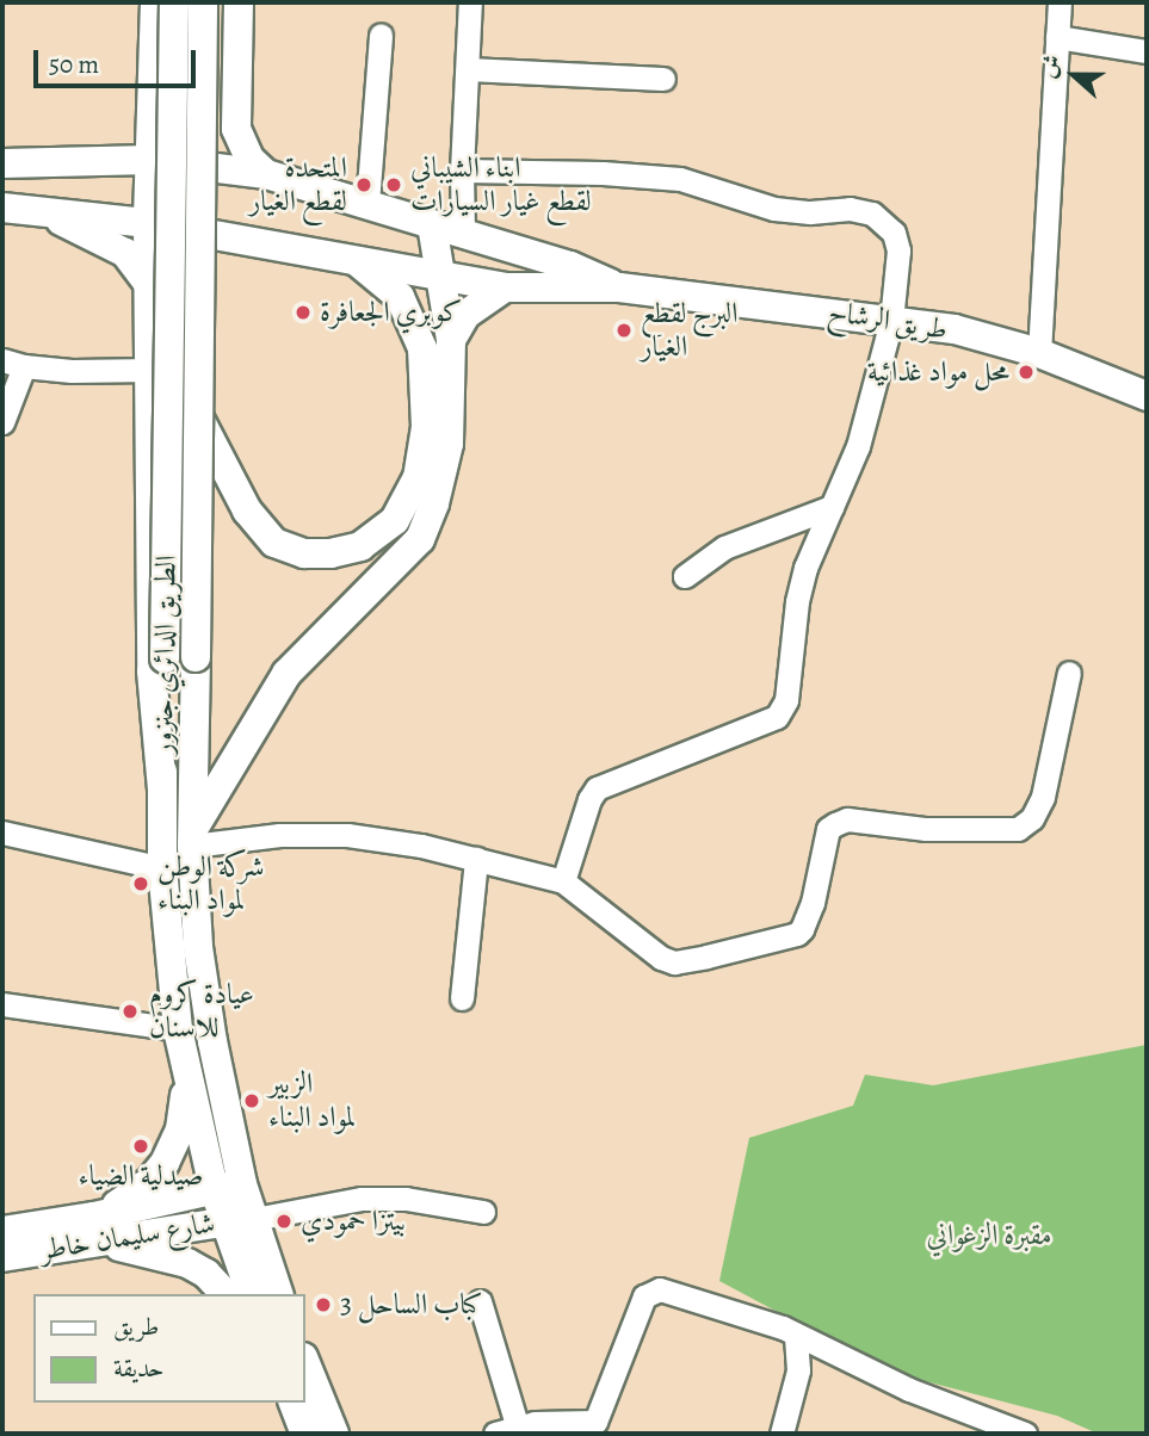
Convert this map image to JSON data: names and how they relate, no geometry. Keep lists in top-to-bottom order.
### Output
{
  "streets": {
    "main road": ["طريق الرشاح", "الطريق الدائري جنزور", "شارع سليمان خاطر"]
  },
  "crossings": [
    ["الطريق الدائري جنزور", "شارع سليمان خاطر"]
  ],
  "parks": ["مقبرة الزغواني"],
  "places": [
    "المتحدة لقطع الغيار",
    "ابناء الشيباني لقطع غيار السيارات",
    "كوبري الجعافرة",
    "البرج لقطع الغيار",
    "محل مواد غذائية",
    "شركة الوطن لمواد البناء",
    "عيادة كروم للاسنان",
    "الزبير لمواد البناء",
    "صيدلية الضياء",
    "بيتزا حمودي",
    "كباب الساحل 3"
  ],
  "legend": ["طريق", "حديقة"],
  "scale_bar": "50 m",
  "north": "left"
}
